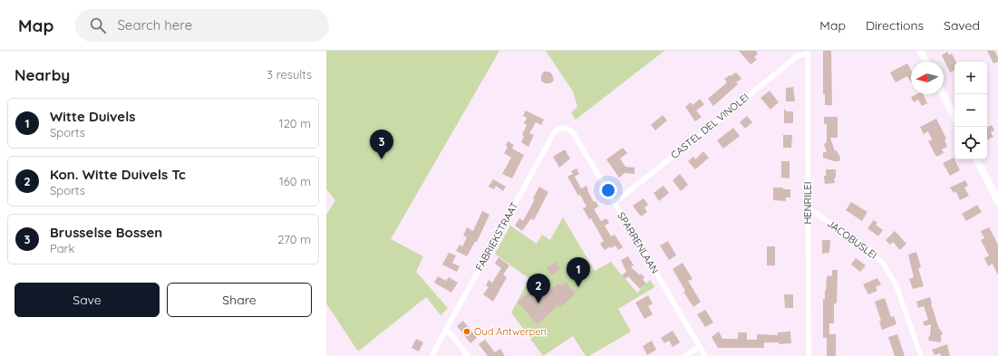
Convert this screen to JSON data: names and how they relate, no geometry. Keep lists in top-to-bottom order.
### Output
{
  "streets": {
    "street": [
      "CASTEL DEL VINOLEI",
      "HENRILEI",
      "FABRIEKSTRAAT",
      "JACOBUSLEI",
      "SPARRENLAAN"
    ]
  },
  "crossings": [
    ["CASTEL DEL VINOLEI", "HENRILEI"],
    ["CASTEL DEL VINOLEI", "SPARRENLAAN"],
    ["HENRILEI", "JACOBUSLEI"],
    ["FABRIEKSTRAAT", "SPARRENLAAN"]
  ],
  "places": ["Oud Antwerpen"],
  "north": "left",
  "page": {
    "header": "Map",
    "search": "Search here",
    "nav": ["Map", "Directions", "Saved"],
    "heading": ["Nearby", "3 results"],
    "map_buttons": ["+", "−"],
    "list": [
      {
        "mark": "1",
        "name": "Witte Duivels",
        "note": "Sports",
        "value": "120 m"
      },
      {
        "mark": "2",
        "name": "Kon. Witte Duivels Tc",
        "note": "Sports",
        "value": "160 m"
      },
      {
        "mark": "3",
        "name": "Brusselse Bossen",
        "note": "Park",
        "value": "270 m"
      }
    ],
    "pins": ["3", "1", "2"],
    "buttons": ["Save", "Share"]
  }
}
